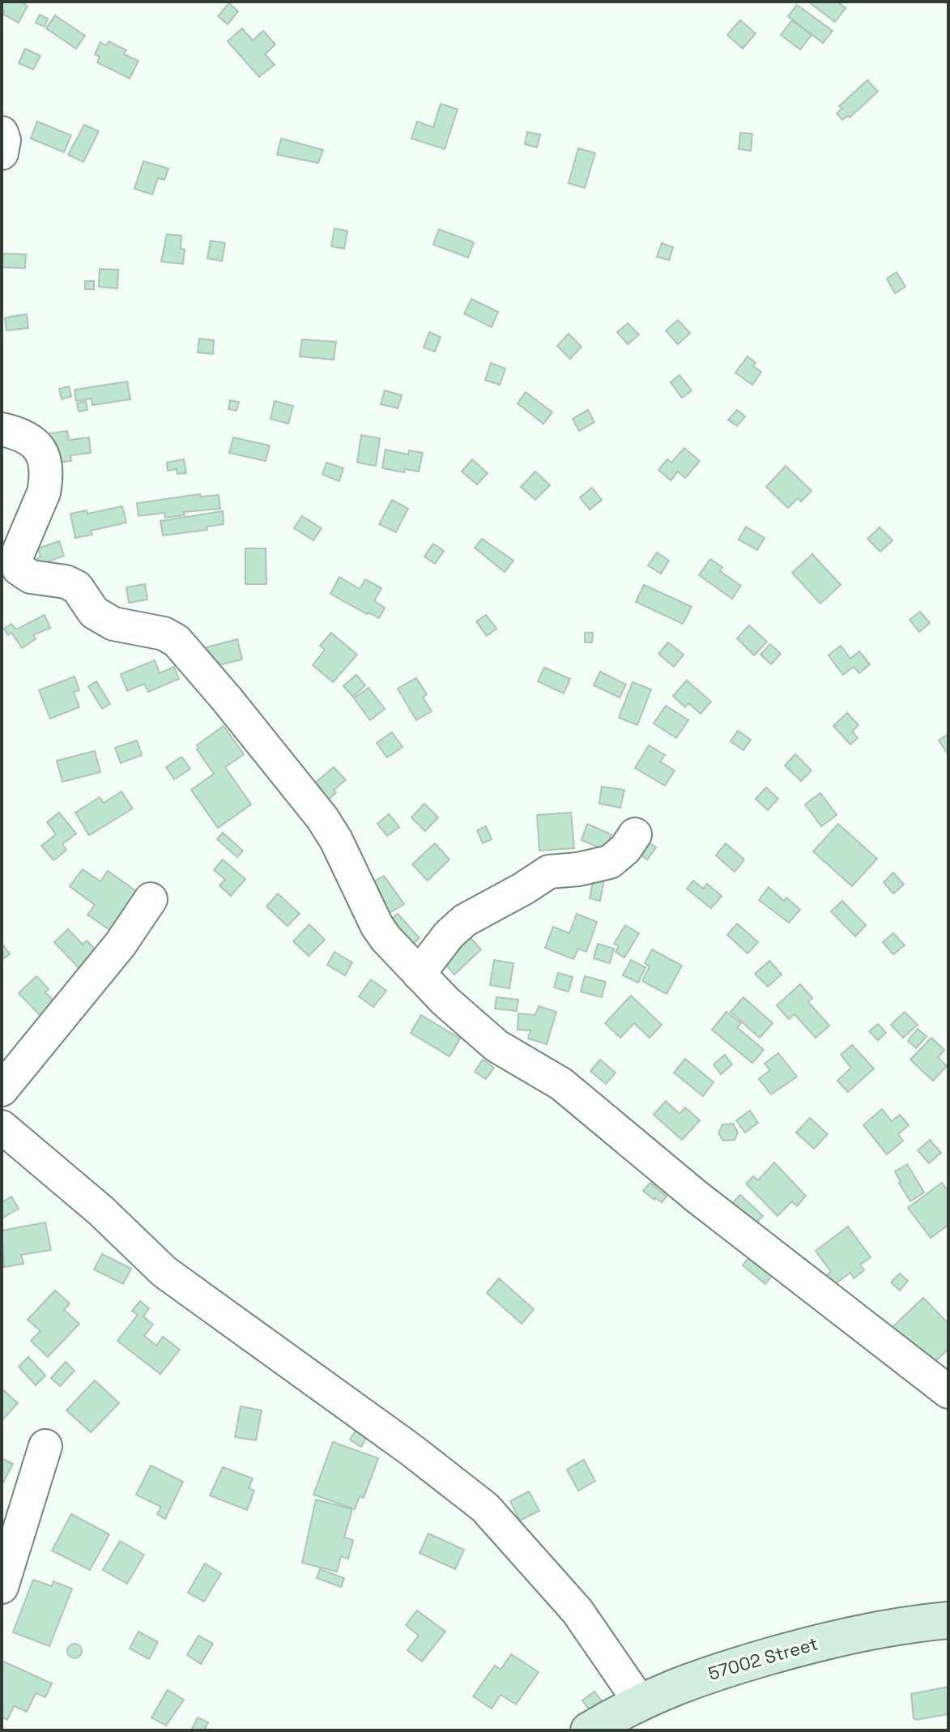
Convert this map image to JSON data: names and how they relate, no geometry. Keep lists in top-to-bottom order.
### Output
{
  "streets": {
    "street": ["57002 Street"]
  }
}
